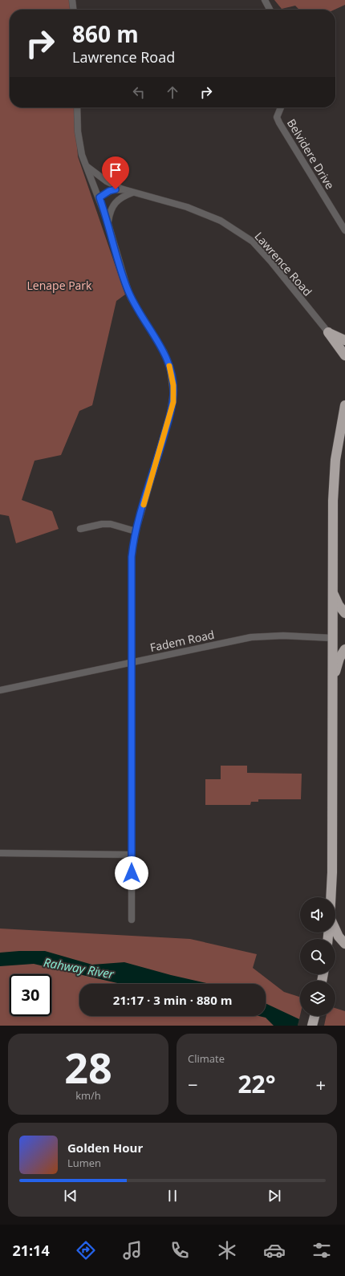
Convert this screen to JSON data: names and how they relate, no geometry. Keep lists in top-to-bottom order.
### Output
{
  "streets": {
    "street": ["Belvidere Drive", "Lawrence Road", "Fadem Road"]
  },
  "water": ["Rahway River"],
  "parks": ["Lenape Park"],
  "page": {
    "turn": ["860 m", "Lawrence Road"],
    "limit": "30",
    "trip": "21:17 · 3 min · 880 m",
    "tile": [
      ["28", "km/h"],
      "Climate"
    ],
    "heat": ["−", "22°", "+"],
    "song": ["Golden Hour", "Lumen"],
    "tabs": "21:14"
  }
}
